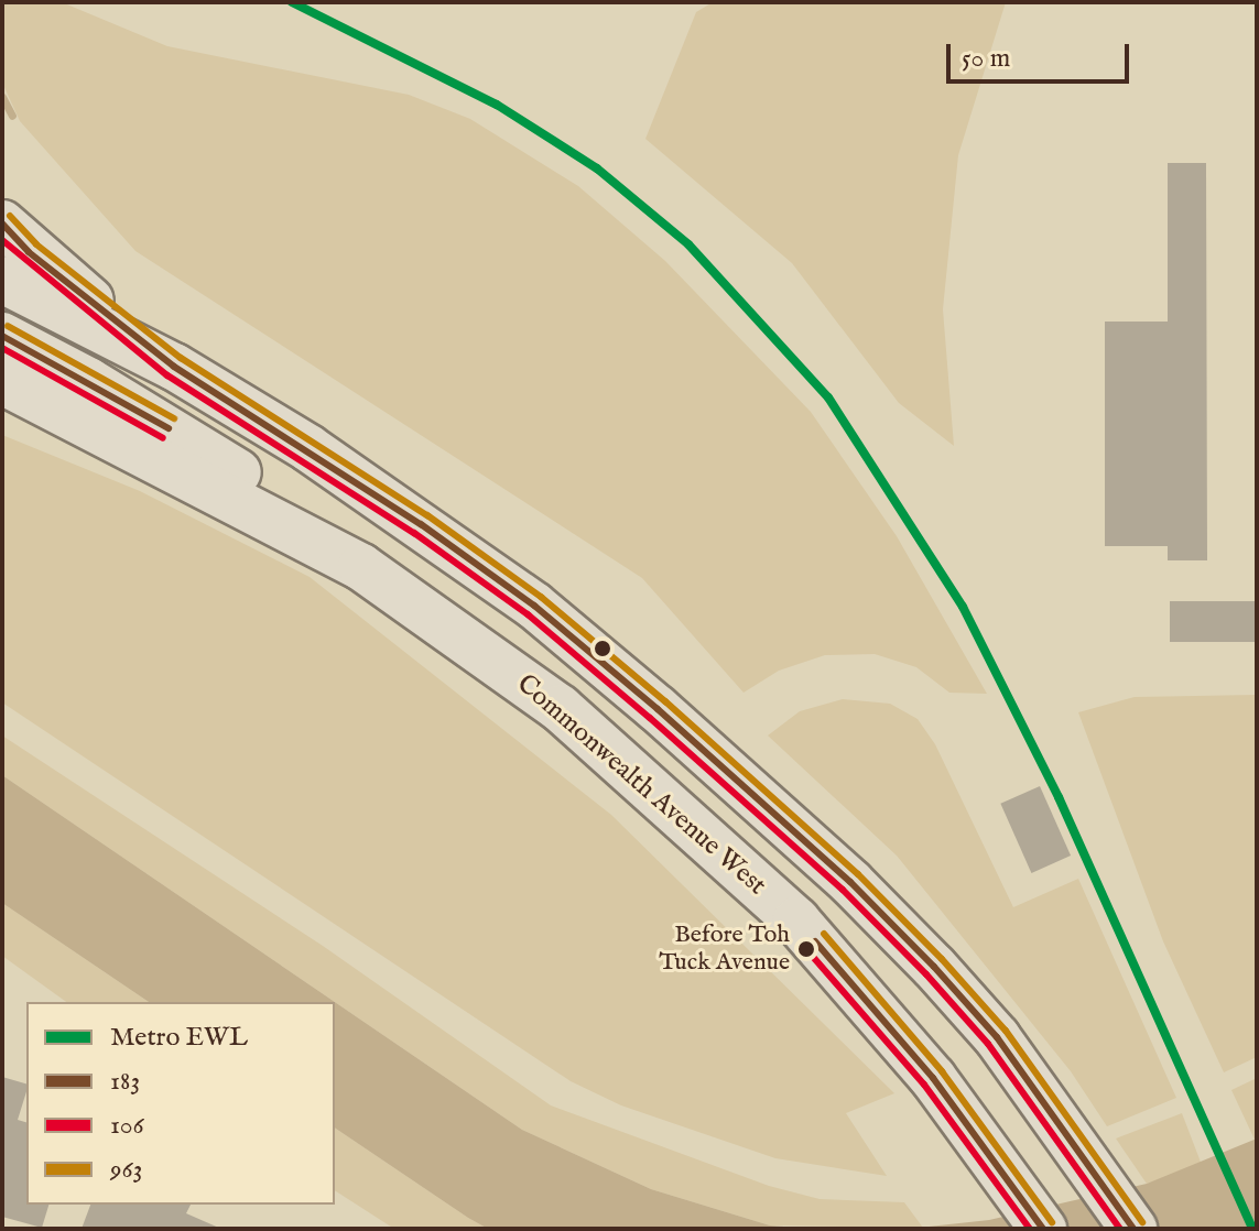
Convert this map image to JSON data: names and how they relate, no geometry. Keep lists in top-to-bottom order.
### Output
{
  "streets": {
    "main road": ["Commonwealth Avenue West"]
  },
  "places": ["Before Toh Tuck Avenue"],
  "lines": [
    "metro line EWL",
    "transit line 963",
    "transit line 183",
    "transit line 106"
  ],
  "legend": [
    "Metro EWL",
    "183",
    "106",
    "963"
  ],
  "scale_bar": "50 m"
}
